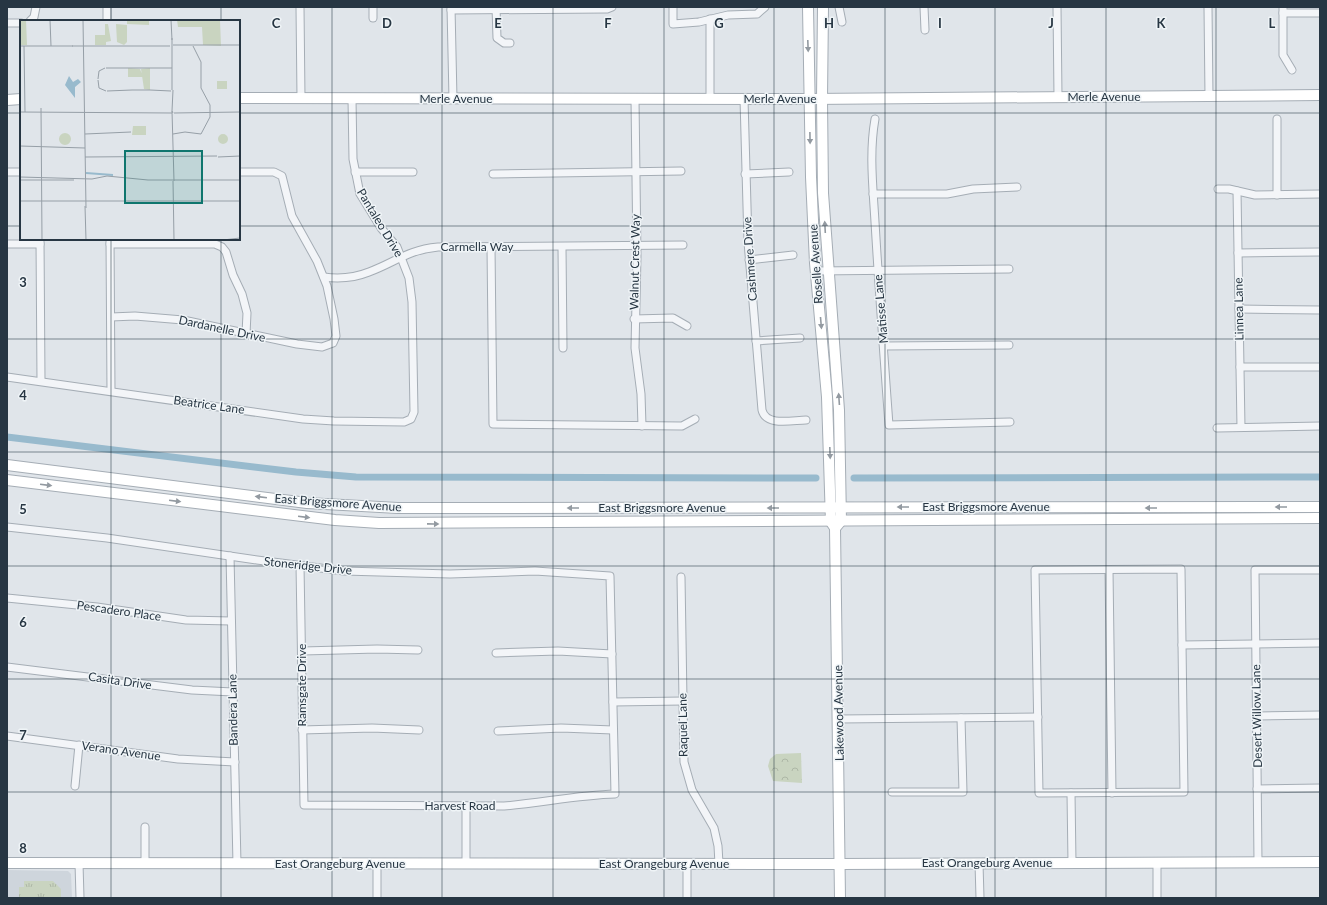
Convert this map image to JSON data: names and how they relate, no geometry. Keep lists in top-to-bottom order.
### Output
{
  "streets": {
    "main road": [
      "Merle Avenue",
      "Roselle Avenue",
      "East Briggsmore Avenue",
      "Lakewood Avenue",
      "East Orangeburg Avenue"
    ],
    "street": [
      "Pantaleo Drive",
      "Carmella Way",
      "Cashmere Drive",
      "Walnut Crest Way",
      "Matisse Lane",
      "Linnea Lane",
      "Dardanelle Drive",
      "Beatrice Lane",
      "Stoneridge Drive",
      "Pescadero Place",
      "Casita Drive",
      "Ramsgate Drive",
      "Bandera Lane",
      "Desert Willow Lane",
      "Raquel Lane",
      "Verano Avenue",
      "Harvest Road"
    ]
  },
  "crossings": [
    ["Merle Avenue", "Pantaleo Drive"],
    ["Merle Avenue", "Cashmere Drive"],
    ["Merle Avenue", "Walnut Crest Way"],
    ["Merle Avenue", "Roselle Avenue"],
    ["Pantaleo Drive", "Carmella Way"],
    ["Pantaleo Drive", "Beatrice Lane"],
    ["Carmella Way", "Walnut Crest Way"],
    ["Carmella Way", "Dardanelle Drive"],
    ["Roselle Avenue", "East Briggsmore Avenue"],
    ["Roselle Avenue", "Lakewood Avenue"],
    ["East Briggsmore Avenue", "Lakewood Avenue"],
    ["Stoneridge Drive", "Ramsgate Drive"],
    ["Stoneridge Drive", "Bandera Lane"],
    ["Pescadero Place", "Bandera Lane"],
    ["Casita Drive", "Bandera Lane"],
    ["Ramsgate Drive", "Harvest Road"],
    ["Bandera Lane", "Verano Avenue"],
    ["Bandera Lane", "East Orangeburg Avenue"],
    ["Lakewood Avenue", "East Orangeburg Avenue"],
    ["Desert Willow Lane", "East Orangeburg Avenue"],
    ["Raquel Lane", "East Orangeburg Avenue"]
  ],
  "grid": {
    "columns": [
      "C",
      "D",
      "E",
      "F",
      "G",
      "H",
      "I",
      "J",
      "K",
      "L"
    ],
    "rows": [
      "3",
      "4",
      "5",
      "6",
      "7",
      "8"
    ]
  }
}
